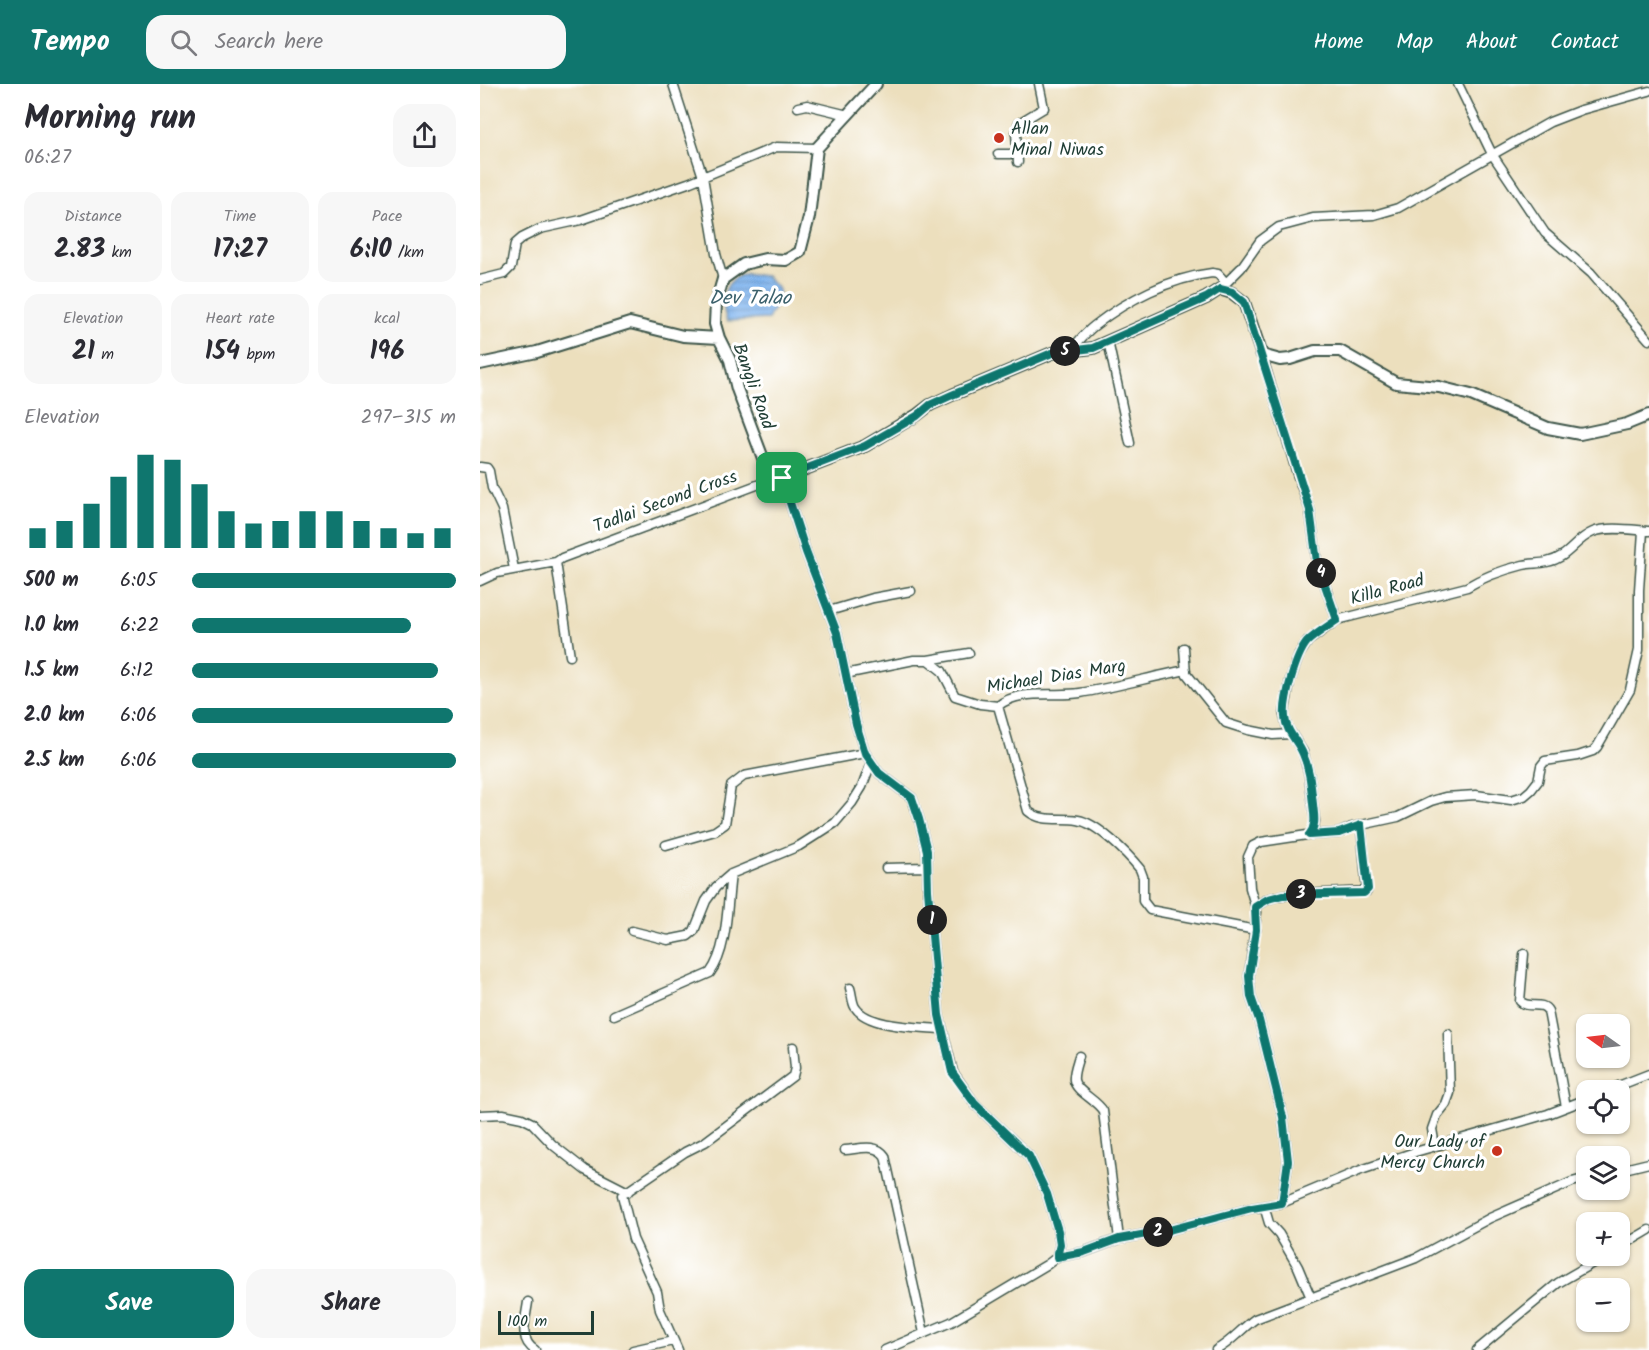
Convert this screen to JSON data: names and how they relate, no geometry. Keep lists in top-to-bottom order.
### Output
{
  "streets": {
    "main road": ["Bangli Road", "Tadlai Second Cross"],
    "street": ["Killa Road", "Michael Dias Marg"]
  },
  "crossings": [
    ["Bangli Road", "Tadlai Second Cross"]
  ],
  "water": ["Dev Talao"],
  "places": ["Allan Minal Niwas", "Our Lady of Mercy Church"],
  "scale_bar": "100 m",
  "north": "left",
  "page": {
    "header": "Tempo",
    "search": "Search here",
    "nav": [
      "Home",
      "Map",
      "About",
      "Contact"
    ],
    "heading": ["Morning run", "06:27"],
    "stats": [
      ["Distance", "2.83 km"],
      ["Time", "17:27"],
      ["Pace", "6:10 /km"],
      ["Elevation", "21 m"],
      ["Heart rate", "154 bpm"],
      ["kcal", "196"]
    ],
    "pins": [
      "5",
      "4",
      "3",
      "1",
      "2"
    ],
    "chart": ["Elevation", "297–315 m"],
    "list": [
      {
        "name": "500 m",
        "note": "6:05"
      },
      {
        "name": "1.0 km",
        "note": "6:22"
      },
      {
        "name": "1.5 km",
        "note": "6:12"
      },
      {
        "name": "2.0 km",
        "note": "6:06"
      },
      {
        "name": "2.5 km",
        "note": "6:06"
      }
    ],
    "map_buttons": ["+", "−"],
    "buttons": ["Save", "Share"],
    "scale": "100 m"
  }
}
